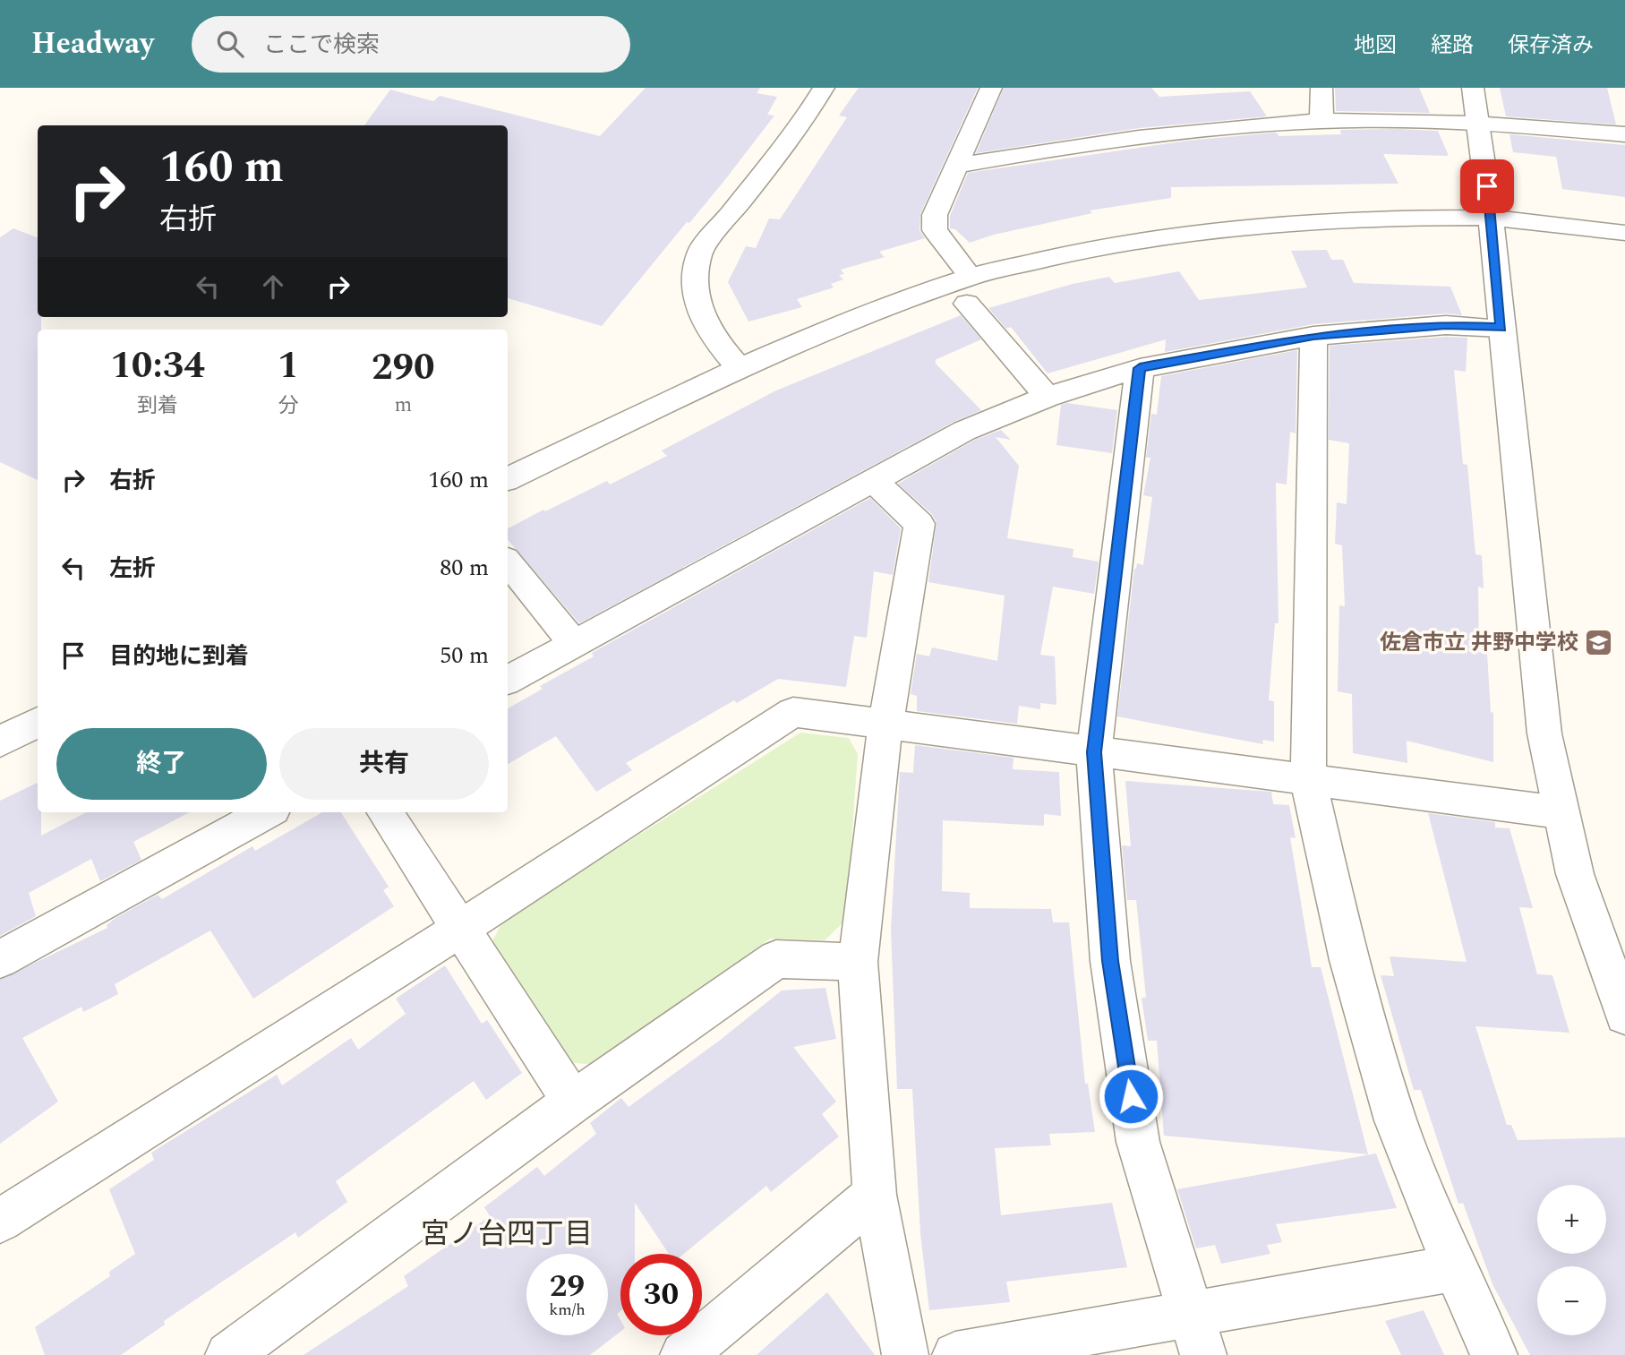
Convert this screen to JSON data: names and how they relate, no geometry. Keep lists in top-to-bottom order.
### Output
{
  "districts": ["宮ノ台四丁目"],
  "places": {
    "school or university": ["佐倉市立 井野中学校"]
  },
  "page": {
    "header": "Headway",
    "search": "ここで検索",
    "nav": ["地図", "経路", "保存済み"],
    "turn": ["160 m", "右折"],
    "eta": [
      "10:34",
      "到着",
      "1",
      "分",
      "290",
      "m"
    ],
    "list": [
      {
        "name": "右折",
        "value": "160 m"
      },
      {
        "name": "左折",
        "value": "80 m"
      },
      {
        "name": "目的地に到着",
        "value": "50 m"
      }
    ],
    "buttons": ["終了", "共有"],
    "map_buttons": ["+", "−"],
    "speed": "29 km/h",
    "limit": "30"
  }
}
